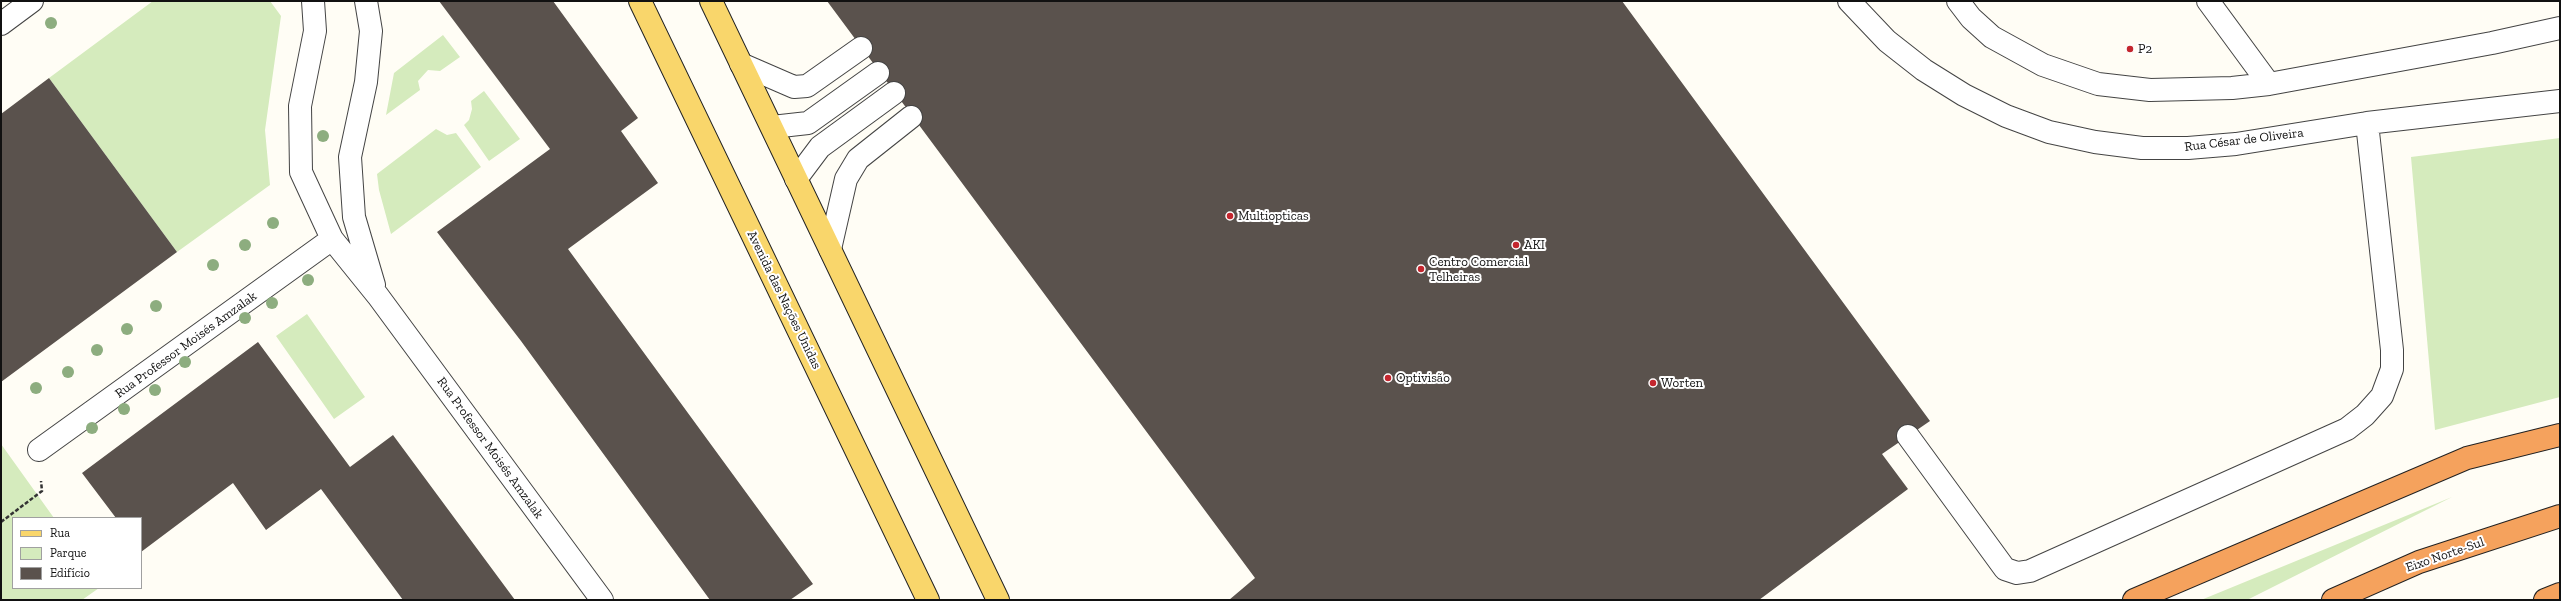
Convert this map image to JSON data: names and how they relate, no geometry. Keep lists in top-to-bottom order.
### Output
{
  "streets": {
    "highway": ["Eixo Norte-Sul"],
    "main road": ["Avenida das Nações Unidas"],
    "street": ["Rua César de Oliveira", "Rua Professor Moisés Amzalak"]
  },
  "places": [
    "P2",
    "Multiopticas",
    "AKI",
    "Centro Comercial Telheiras",
    "Optivisão",
    "Worten"
  ],
  "legend": ["Rua", "Parque", "Edifício"]
}
